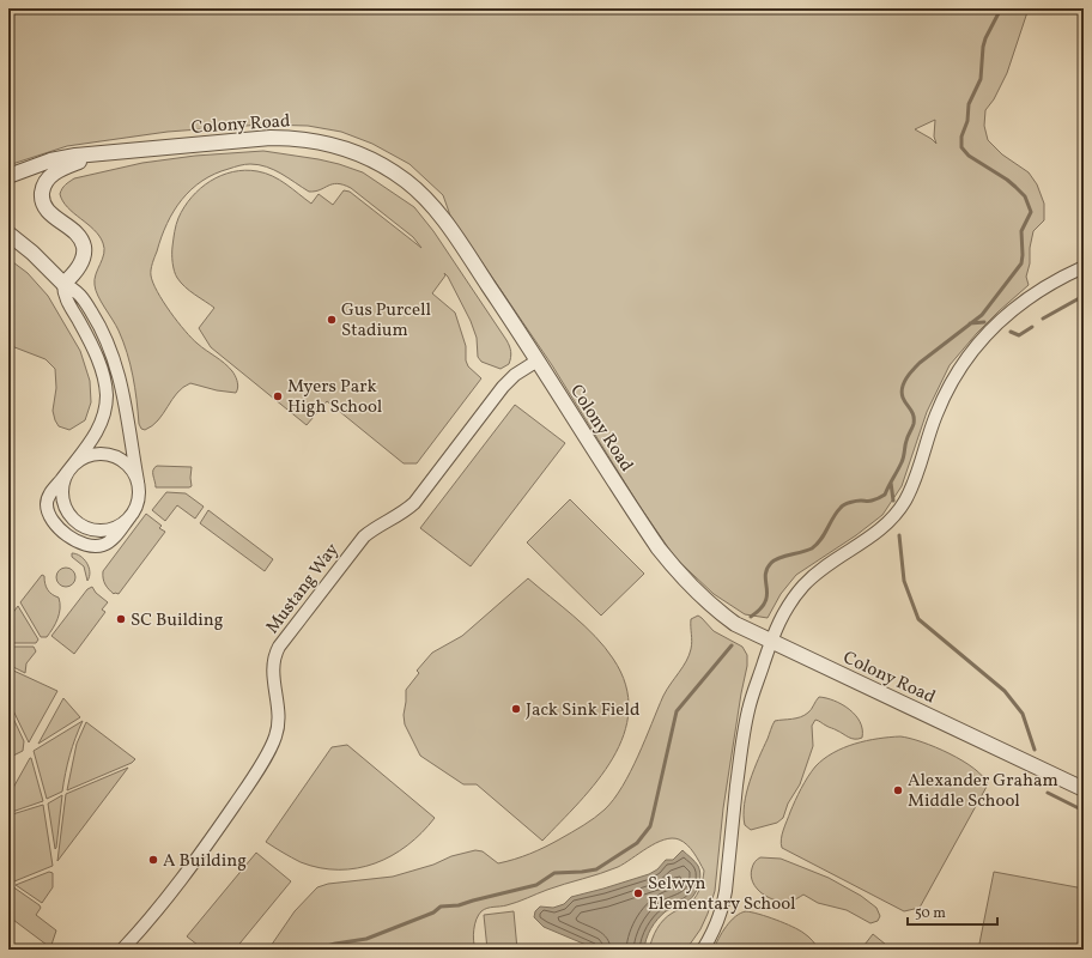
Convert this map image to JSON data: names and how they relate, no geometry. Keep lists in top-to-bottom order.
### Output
{
  "streets": {
    "street": ["Colony Road", "Mustang Way"]
  },
  "crossings": [
    ["Colony Road", "Mustang Way"]
  ],
  "places": [
    "Gus Purcell Stadium",
    "Myers Park High School",
    "SC Building",
    "Jack Sink Field",
    "Alexander Graham Middle School",
    "A Building",
    "Selwyn Elementary School"
  ],
  "scale_bar": "50 m"
}
